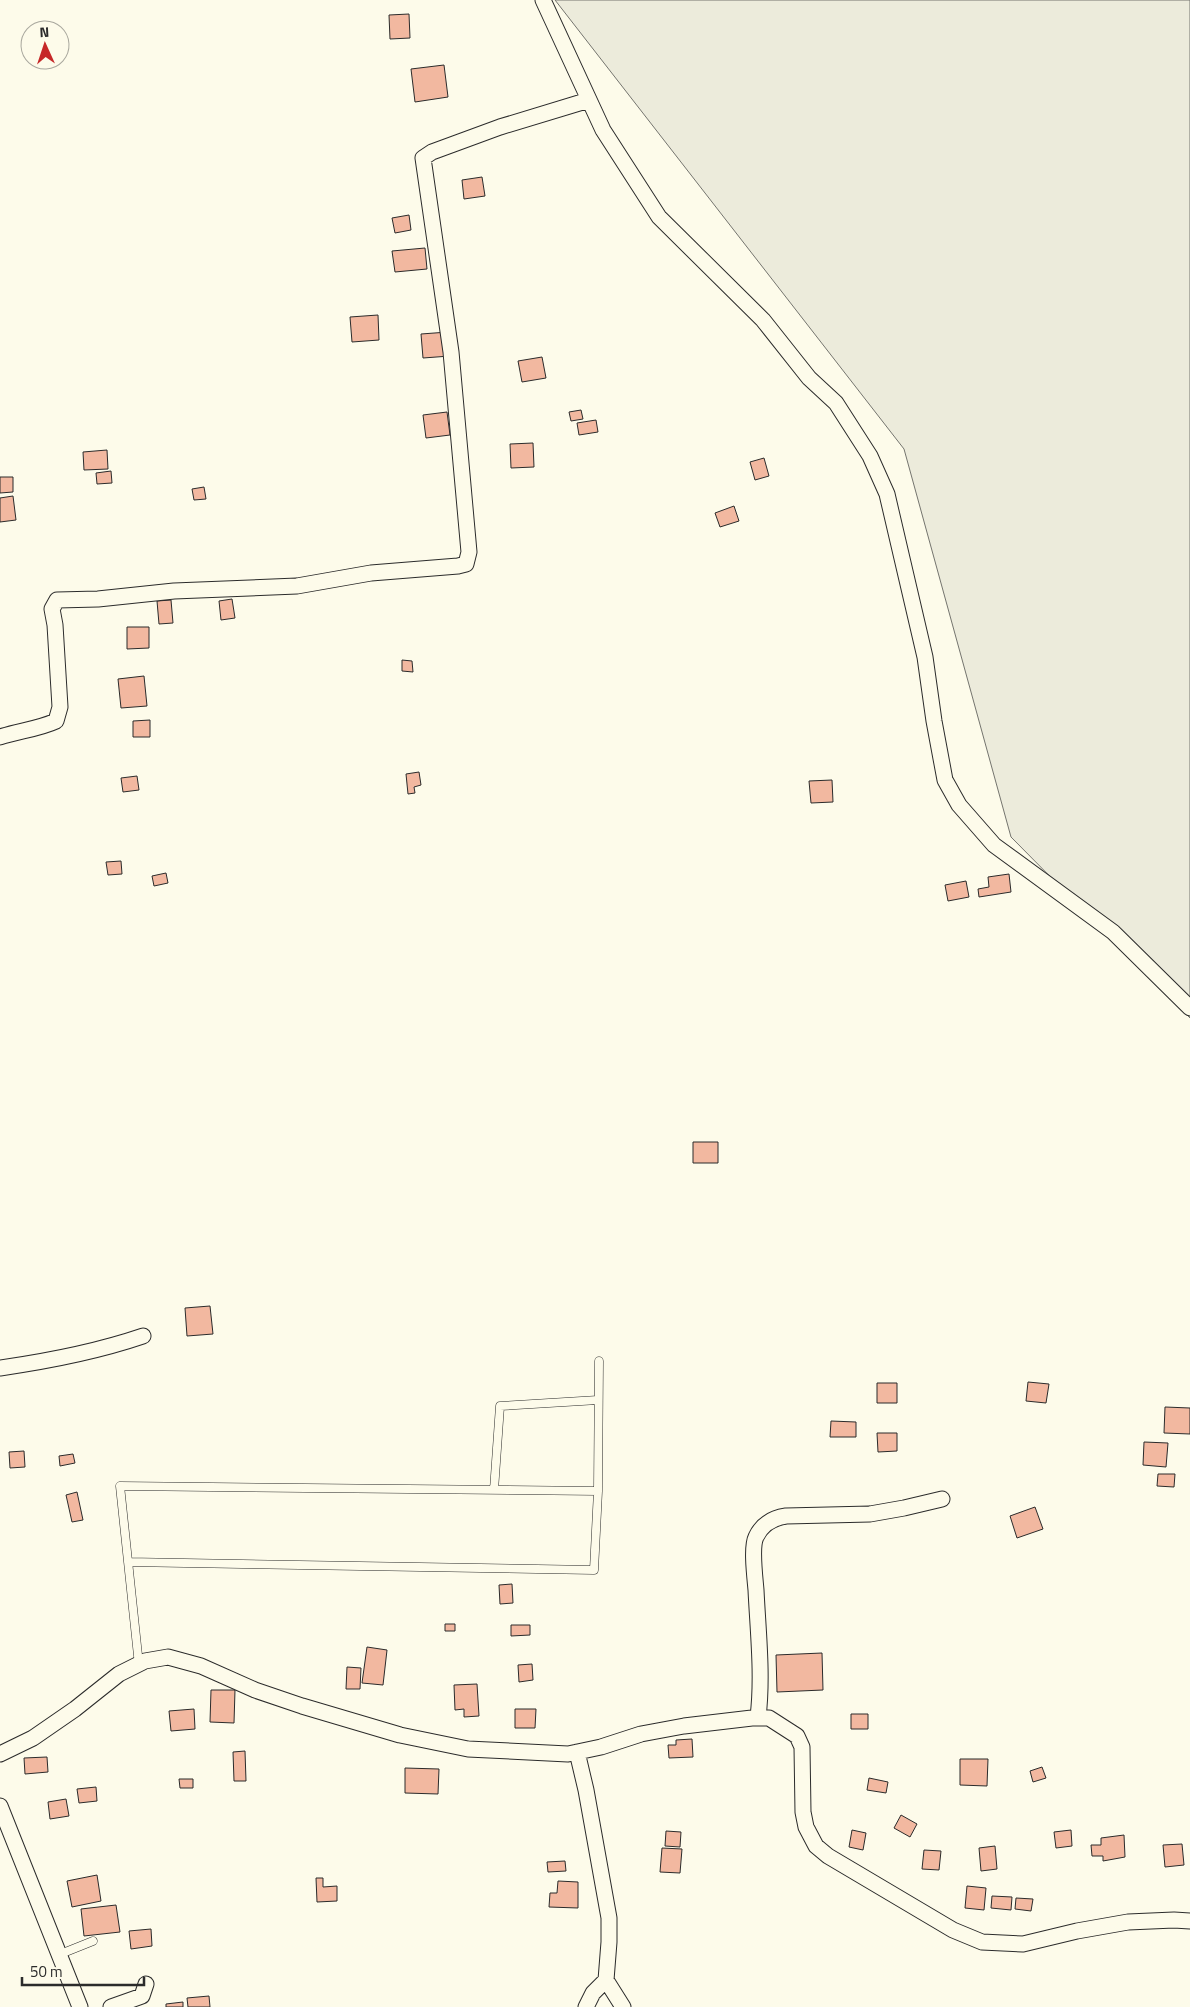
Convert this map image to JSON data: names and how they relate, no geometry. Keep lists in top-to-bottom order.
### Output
{
  "scale_bar": "50 m",
  "north": "top"
}
